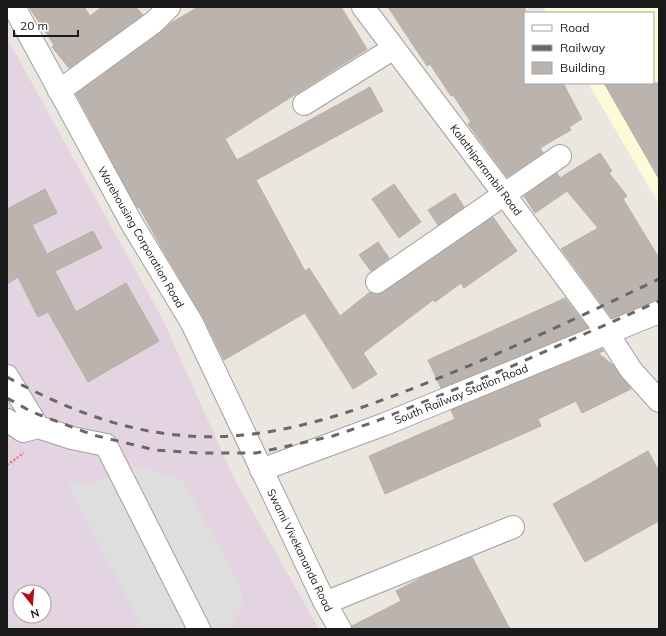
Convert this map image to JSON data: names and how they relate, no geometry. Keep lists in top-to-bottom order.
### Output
{
  "streets": {
    "street": [
      "Kalathiparambil Road",
      "Warehousing Corporation Road",
      "South Railway Station Road",
      "Swami Vivekananda Road"
    ]
  },
  "crossings": [
    ["Kalathiparambil Road", "South Railway Station Road"],
    ["Warehousing Corporation Road", "South Railway Station Road"],
    ["Warehousing Corporation Road", "Swami Vivekananda Road"],
    ["South Railway Station Road", "Swami Vivekananda Road"]
  ],
  "legend": ["Road", "Railway", "Building"],
  "scale_bar": "20 m",
  "north": "bottom"
}
